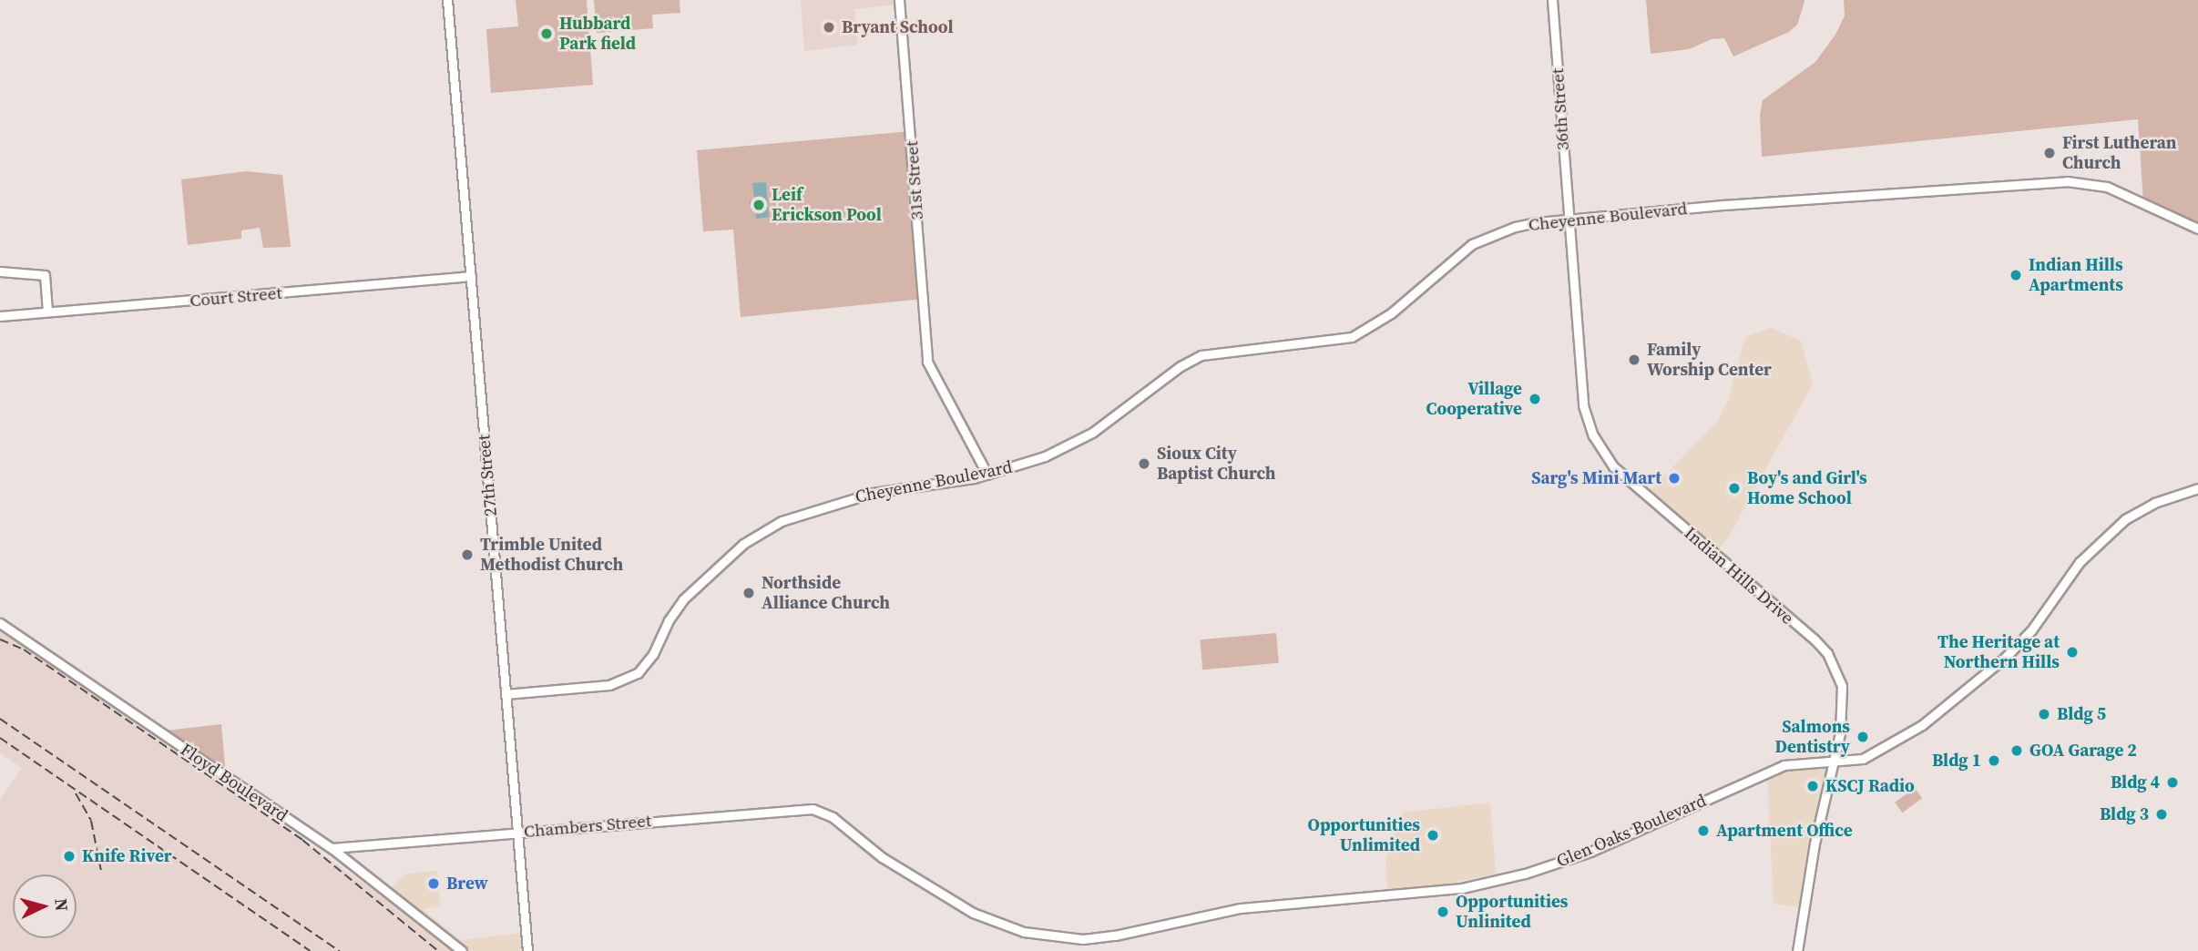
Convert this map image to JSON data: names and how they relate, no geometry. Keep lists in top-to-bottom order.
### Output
{
  "streets": {
    "main road": [
      "36th Street",
      "31st Street",
      "Cheyenne Boulevard",
      "Court Street",
      "27th Street",
      "Indian Hills Drive",
      "Floyd Boulevard",
      "Chambers Street",
      "Glen Oaks Boulevard"
    ]
  },
  "crossings": [
    ["36th Street", "Cheyenne Boulevard"],
    ["36th Street", "Indian Hills Drive"],
    ["31st Street", "Cheyenne Boulevard"],
    ["Cheyenne Boulevard", "27th Street"],
    ["Cheyenne Boulevard", "Indian Hills Drive"],
    ["Court Street", "27th Street"],
    ["27th Street", "Chambers Street"],
    ["Indian Hills Drive", "Glen Oaks Boulevard"],
    ["Floyd Boulevard", "Chambers Street"],
    ["Chambers Street", "Glen Oaks Boulevard"]
  ],
  "places": [
    "Bryant School",
    "Hubbard Park field",
    "First Lutheran Church",
    "Leif Erickson Pool",
    "Indian Hills Apartments",
    "Family Worship Center",
    "Village Cooperative",
    "Sioux City Baptist Church",
    "Sarg's Mini Mart",
    "Boy's and Girl's Home School",
    "Trimble United Methodist Church",
    "Northside Alliance Church",
    "The Heritage at Northern Hills",
    "Bldg 5",
    "Salmons Dentistry",
    "GOA Garage 2",
    "Bldg 1",
    "Bldg 4",
    "KSCJ Radio",
    "Bldg 3",
    "Apartment Office",
    "Opportunities Unlimited",
    "Knife River",
    "Brew",
    "Opportunities Unlinited"
  ],
  "north": "right"
}
